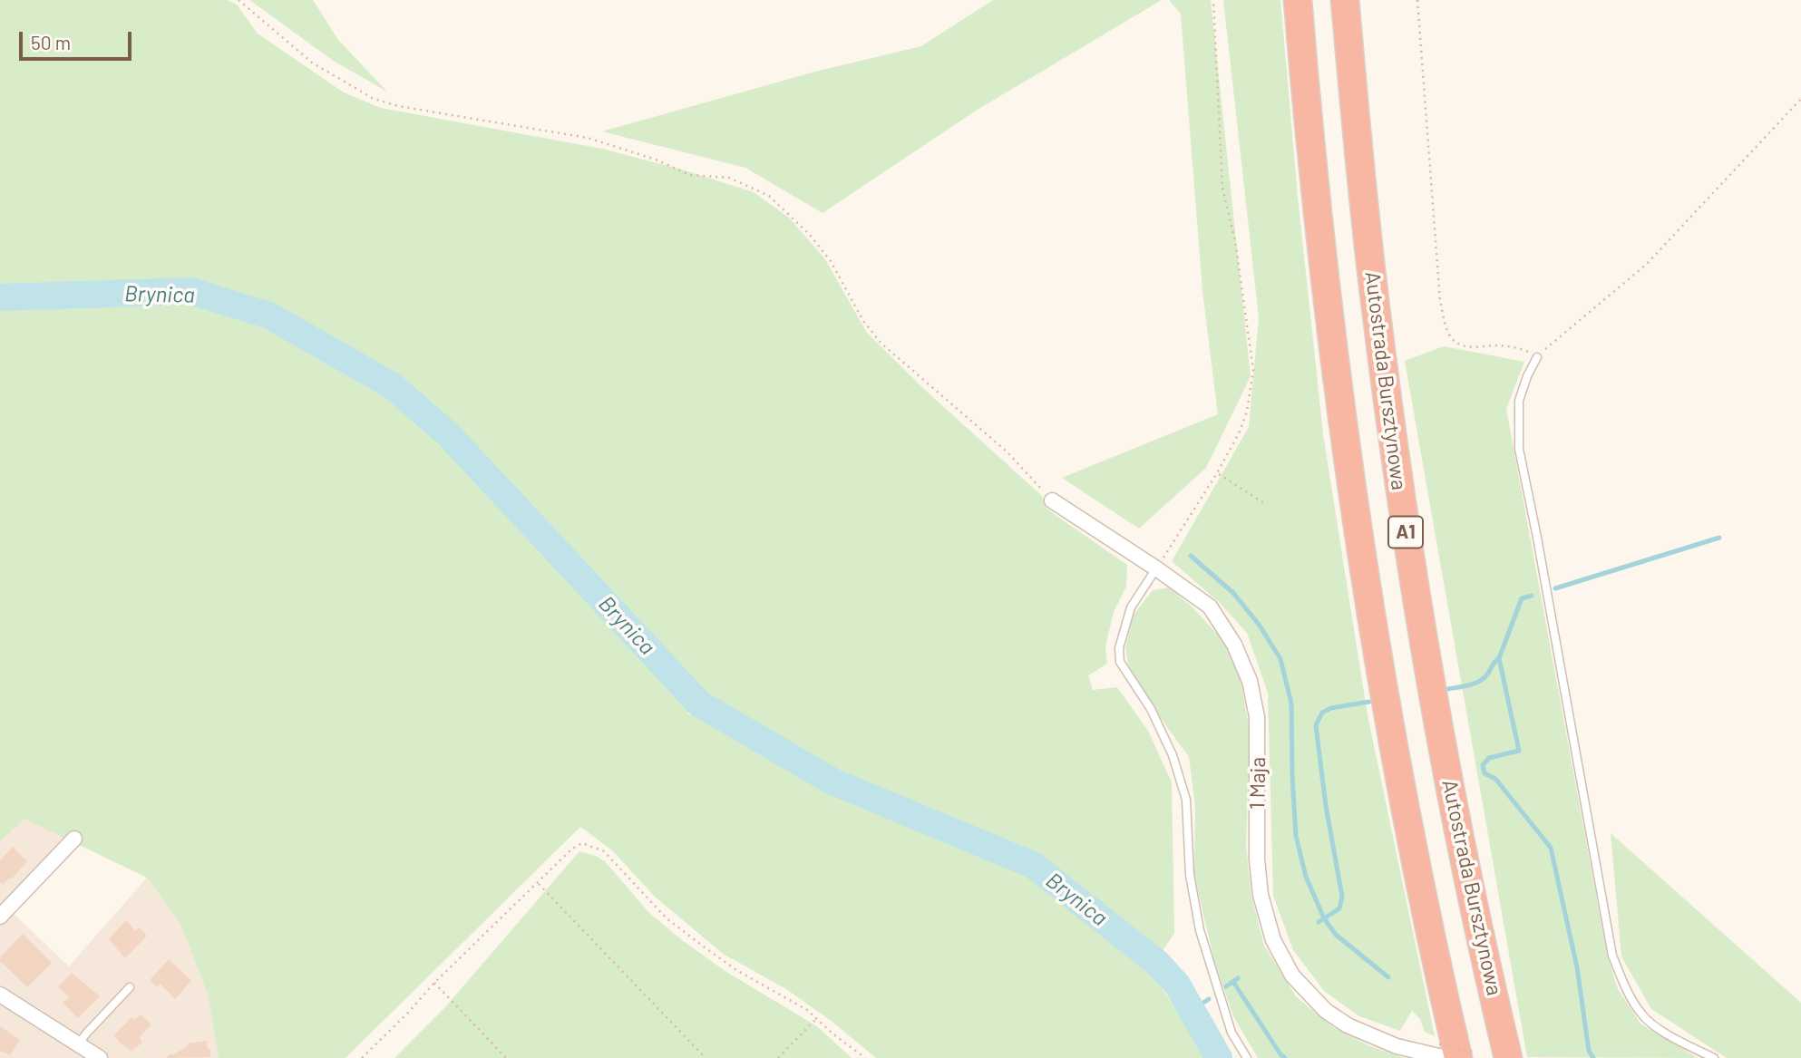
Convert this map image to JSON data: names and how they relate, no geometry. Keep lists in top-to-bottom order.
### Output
{
  "streets": {
    "highway": ["Autostrada Bursztynowa", "A1"],
    "street": ["1 Maja"]
  },
  "water": ["Brynica"],
  "scale_bar": "50 m"
}
